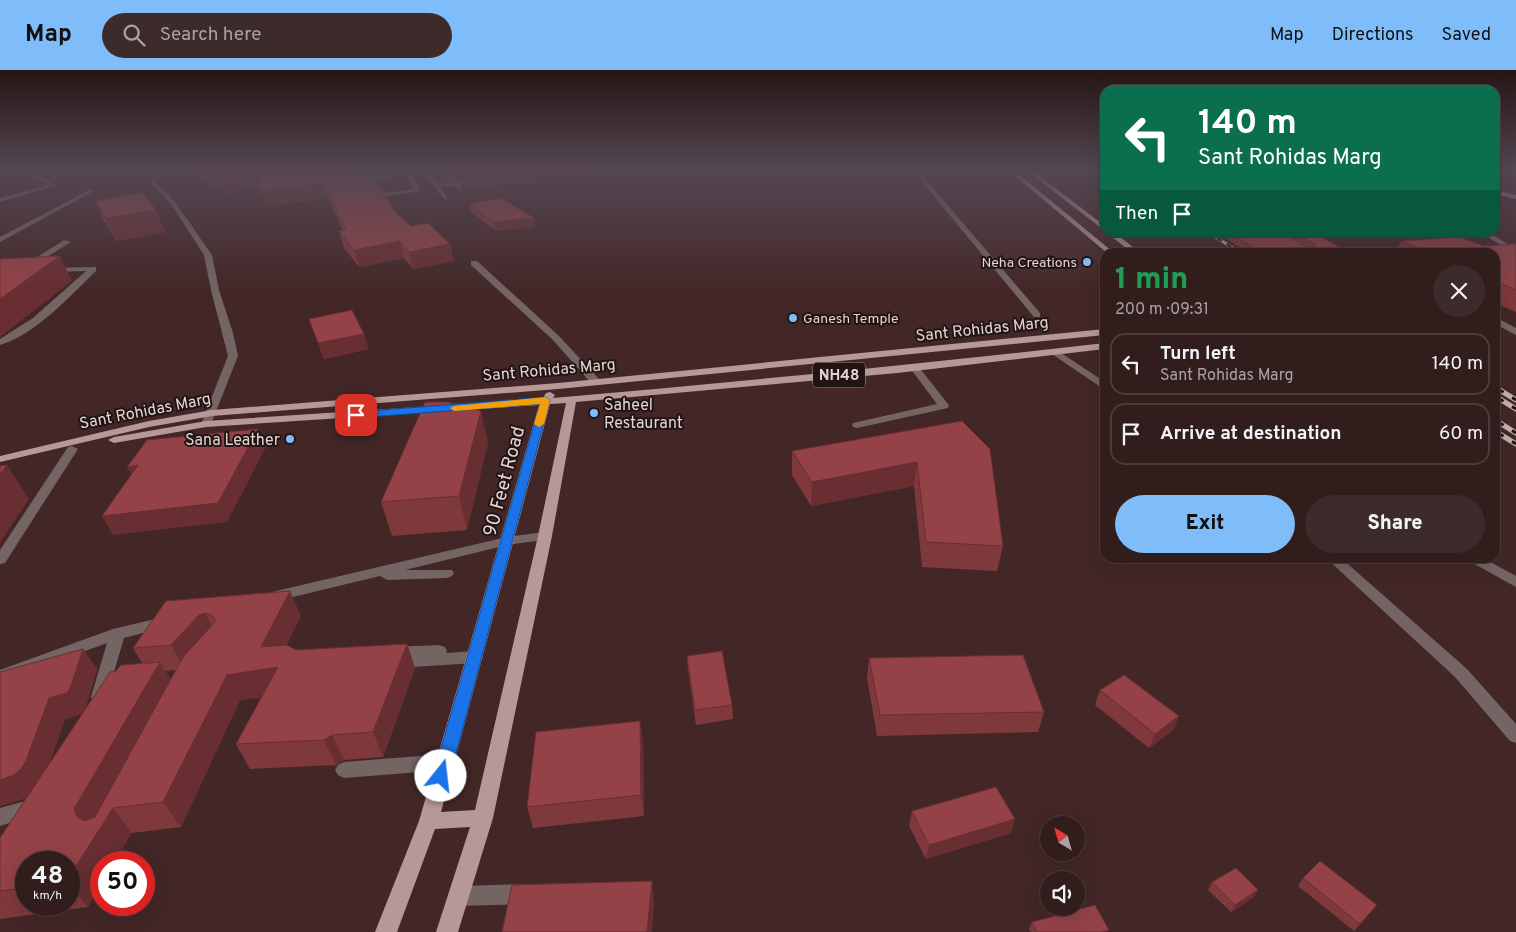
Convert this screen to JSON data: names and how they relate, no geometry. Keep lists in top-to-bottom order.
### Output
{
  "streets": {
    "main road": ["Sant Rohidas Marg", "NH48", "90 Feet Road"]
  },
  "crossings": [
    ["Sant Rohidas Marg", "90 Feet Road"]
  ],
  "places": [
    "Neha Creations",
    "Ganesh Temple",
    "Saheel Restaurant",
    "Sana Leather"
  ],
  "north": "top left",
  "page": {
    "header": "Map",
    "search": "Search here",
    "nav": ["Map", "Directions", "Saved"],
    "turn": ["140 m", "Sant Rohidas Marg"],
    "then": "Then",
    "heading": ["1 min", "200 m · 09:31"],
    "list": [
      {
        "name": "Turn left",
        "note": "Sant Rohidas Marg",
        "value": "140 m"
      },
      {
        "name": "Arrive at destination",
        "value": "60 m"
      }
    ],
    "buttons": ["Exit", "Share"],
    "speed": "48 km/h",
    "limit": "50"
  }
}
